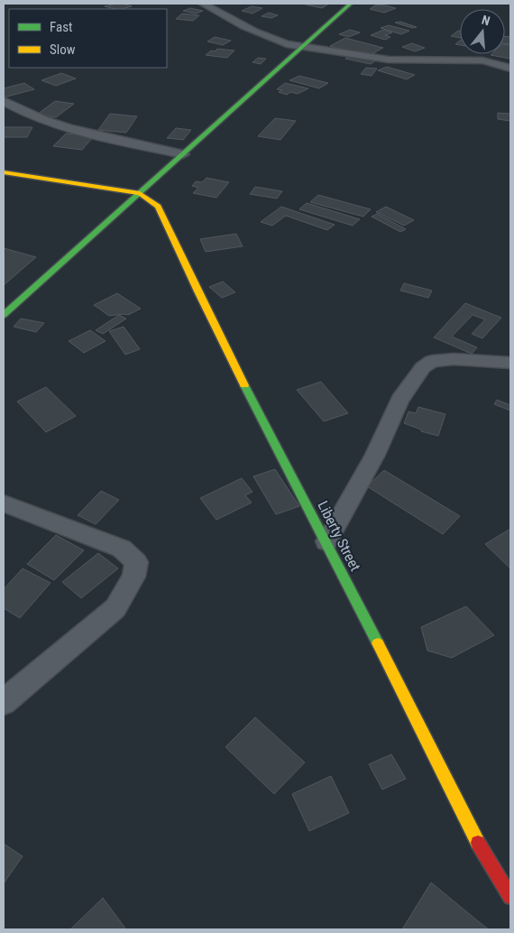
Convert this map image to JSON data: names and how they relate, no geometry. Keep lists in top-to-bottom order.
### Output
{
  "streets": {
    "main road": ["Liberty Street"]
  },
  "legend": ["Fast", "Slow"],
  "north": "top"
}
